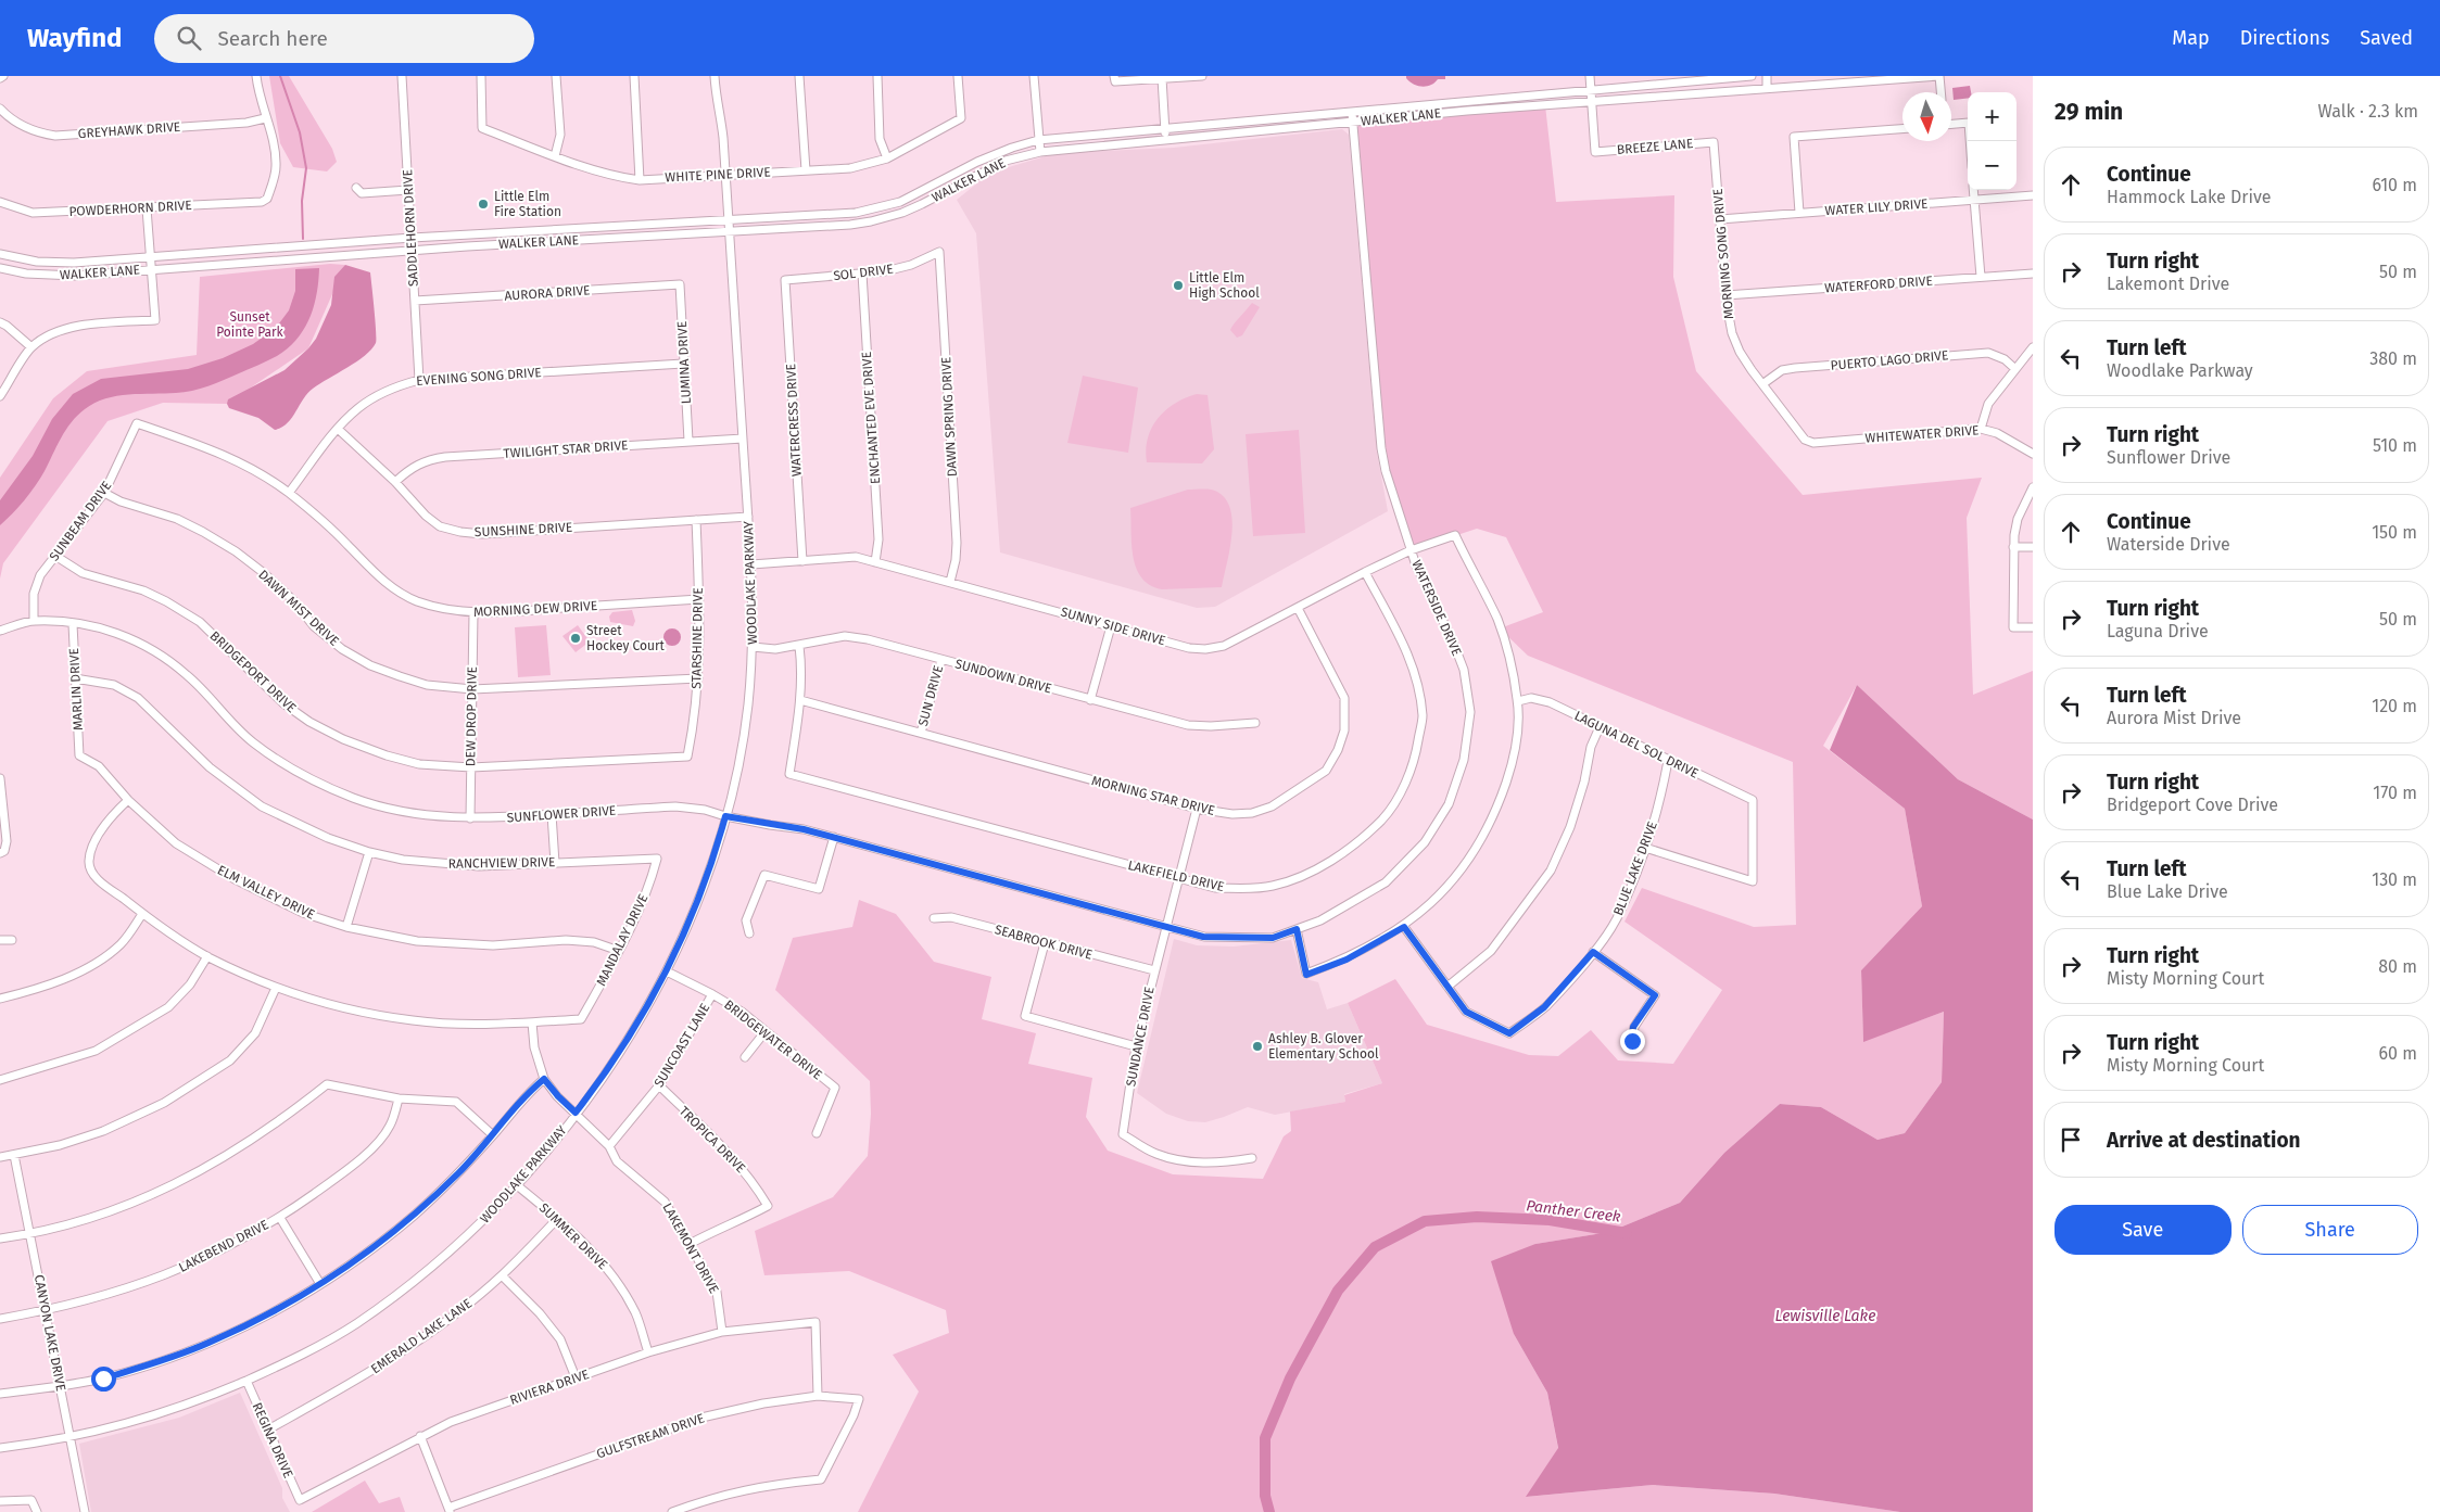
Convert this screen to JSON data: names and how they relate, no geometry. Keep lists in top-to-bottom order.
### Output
{
  "streets": {
    "street": [
      "WALKER LANE",
      "GREYHAWK DRIVE",
      "BREEZE LANE",
      "WHITE PINE DRIVE",
      "WATER LILY DRIVE",
      "POWDERHORN DRIVE",
      "SADDLEHORN DRIVE",
      "MORNING SONG DRIVE",
      "SOL DRIVE",
      "WATERFORD DRIVE",
      "AURORA DRIVE",
      "PUERTO LAGO DRIVE",
      "LUMINA DRIVE",
      "EVENING SONG DRIVE",
      "DAWN SPRING DRIVE",
      "ENCHANTED EVE DRIVE",
      "WATERCRESS DRIVE",
      "WHITEWATER DRIVE",
      "TWILIGHT STAR DRIVE",
      "SUNBEAM DRIVE",
      "SUNSHINE DRIVE",
      "WOODLAKE PARKWAY",
      "DAWN MIST DRIVE",
      "WATERSIDE DRIVE",
      "MORNING DEW DRIVE",
      "SUNNY SIDE DRIVE",
      "STARSHINE DRIVE",
      "BRIDGEPORT DRIVE",
      "SUNDOWN DRIVE",
      "MARLIN DRIVE",
      "SUN DRIVE",
      "DEW DROP DRIVE",
      "LAGUNA DEL SOL DRIVE",
      "MORNING STAR DRIVE",
      "SUNFLOWER DRIVE",
      "RANCHVIEW DRIVE",
      "BLUE LAKE DRIVE",
      "LAKEFIELD DRIVE",
      "ELM VALLEY DRIVE",
      "MANDALAY DRIVE",
      "SEABROOK DRIVE",
      "SUNDANCE DRIVE",
      "BRIDGEWATER DRIVE",
      "SUNCOAST LANE",
      "TROPICA DRIVE",
      "SUMMER DRIVE",
      "LAKEBEND DRIVE",
      "LAKEMONT DRIVE",
      "CANYON LAKE DRIVE",
      "EMERALD LAKE LANE",
      "RIVIERA DRIVE",
      "GULFSTREAM DRIVE",
      "REGINA DRIVE"
    ]
  },
  "crossings": [
    ["WALKER LANE", "BREEZE LANE"],
    ["WALKER LANE", "SADDLEHORN DRIVE"],
    ["WALKER LANE", "WOODLAKE PARKWAY"],
    ["WALKER LANE", "WATERSIDE DRIVE"],
    ["GREYHAWK DRIVE", "POWDERHORN DRIVE"],
    ["BREEZE LANE", "MORNING SONG DRIVE"],
    ["WHITE PINE DRIVE", "WOODLAKE PARKWAY"],
    ["WATER LILY DRIVE", "MORNING SONG DRIVE"],
    ["SADDLEHORN DRIVE", "AURORA DRIVE"],
    ["SADDLEHORN DRIVE", "EVENING SONG DRIVE"],
    ["MORNING SONG DRIVE", "WATERFORD DRIVE"],
    ["MORNING SONG DRIVE", "PUERTO LAGO DRIVE"],
    ["MORNING SONG DRIVE", "WHITEWATER DRIVE"],
    ["SOL DRIVE", "DAWN SPRING DRIVE"],
    ["SOL DRIVE", "ENCHANTED EVE DRIVE"],
    ["SOL DRIVE", "WATERCRESS DRIVE"],
    ["AURORA DRIVE", "LUMINA DRIVE"],
    ["LUMINA DRIVE", "EVENING SONG DRIVE"],
    ["LUMINA DRIVE", "TWILIGHT STAR DRIVE"],
    ["EVENING SONG DRIVE", "SUNSHINE DRIVE"],
    ["EVENING SONG DRIVE", "MORNING DEW DRIVE"],
    ["DAWN SPRING DRIVE", "SUNNY SIDE DRIVE"],
    ["ENCHANTED EVE DRIVE", "SUNNY SIDE DRIVE"],
    ["WATERCRESS DRIVE", "SUNNY SIDE DRIVE"],
    ["TWILIGHT STAR DRIVE", "SUNSHINE DRIVE"],
    ["TWILIGHT STAR DRIVE", "WOODLAKE PARKWAY"],
    ["SUNBEAM DRIVE", "DAWN MIST DRIVE"],
    ["SUNBEAM DRIVE", "MORNING DEW DRIVE"],
    ["SUNBEAM DRIVE", "BRIDGEPORT DRIVE"],
    ["SUNBEAM DRIVE", "SUNFLOWER DRIVE"],
    ["SUNSHINE DRIVE", "WOODLAKE PARKWAY"],
    ["SUNSHINE DRIVE", "STARSHINE DRIVE"],
    ["WOODLAKE PARKWAY", "SUNNY SIDE DRIVE"],
    ["WOODLAKE PARKWAY", "SUNDOWN DRIVE"],
    ["WOODLAKE PARKWAY", "SUNFLOWER DRIVE"],
    ["WOODLAKE PARKWAY", "BRIDGEWATER DRIVE"],
    ["WOODLAKE PARKWAY", "SUMMER DRIVE"],
    ["WOODLAKE PARKWAY", "LAKEMONT DRIVE"],
    ["WOODLAKE PARKWAY", "CANYON LAKE DRIVE"],
    ["WOODLAKE PARKWAY", "REGINA DRIVE"],
    ["DAWN MIST DRIVE", "STARSHINE DRIVE"],
    ["DAWN MIST DRIVE", "DEW DROP DRIVE"],
    ["WATERSIDE DRIVE", "SUNNY SIDE DRIVE"],
    ["WATERSIDE DRIVE", "SUNFLOWER DRIVE"],
    ["WATERSIDE DRIVE", "SUNDANCE DRIVE"],
    ["MORNING DEW DRIVE", "STARSHINE DRIVE"],
    ["MORNING DEW DRIVE", "DEW DROP DRIVE"],
    ["SUNNY SIDE DRIVE", "LAGUNA DEL SOL DRIVE"],
    ["SUNNY SIDE DRIVE", "MORNING STAR DRIVE"],
    ["SUNNY SIDE DRIVE", "LAKEFIELD DRIVE"],
    ["STARSHINE DRIVE", "BRIDGEPORT DRIVE"],
    ["BRIDGEPORT DRIVE", "DEW DROP DRIVE"],
    ["SUNDOWN DRIVE", "SUN DRIVE"],
    ["MARLIN DRIVE", "SUNFLOWER DRIVE"],
    ["MARLIN DRIVE", "RANCHVIEW DRIVE"],
    ["MARLIN DRIVE", "ELM VALLEY DRIVE"],
    ["SUN DRIVE", "MORNING STAR DRIVE"],
    ["DEW DROP DRIVE", "SUNFLOWER DRIVE"],
    ["LAGUNA DEL SOL DRIVE", "BLUE LAKE DRIVE"],
    ["MORNING STAR DRIVE", "LAKEFIELD DRIVE"],
    ["MORNING STAR DRIVE", "SUNDANCE DRIVE"],
    ["SUNFLOWER DRIVE", "SUNDANCE DRIVE"],
    ["RANCHVIEW DRIVE", "MANDALAY DRIVE"],
    ["LAKEFIELD DRIVE", "SUNDANCE DRIVE"],
    ["ELM VALLEY DRIVE", "MANDALAY DRIVE"],
    ["MANDALAY DRIVE", "LAKEMONT DRIVE"],
    ["SEABROOK DRIVE", "SUNDANCE DRIVE"],
    ["BRIDGEWATER DRIVE", "SUNCOAST LANE"],
    ["SUNCOAST LANE", "TROPICA DRIVE"],
    ["SUNCOAST LANE", "LAKEMONT DRIVE"],
    ["TROPICA DRIVE", "LAKEMONT DRIVE"],
    ["SUMMER DRIVE", "EMERALD LAKE LANE"],
    ["SUMMER DRIVE", "RIVIERA DRIVE"],
    ["LAKEBEND DRIVE", "CANYON LAKE DRIVE"],
    ["LAKEMONT DRIVE", "RIVIERA DRIVE"],
    ["EMERALD LAKE LANE", "REGINA DRIVE"],
    ["RIVIERA DRIVE", "GULFSTREAM DRIVE"],
    ["RIVIERA DRIVE", "REGINA DRIVE"]
  ],
  "water": ["Panther Creek", "Lewisville Lake"],
  "parks": ["Sunset Pointe Park"],
  "places": [
    "Little Elm Fire Station",
    "Little Elm High School",
    "Street Hockey Court",
    "Ashley B. Glover Elementary School"
  ],
  "north": "bottom",
  "page": {
    "header": "Wayfind",
    "search": "Search here",
    "nav": ["Map", "Directions", "Saved"],
    "heading": ["29 min", "Walk · 2.3 km"],
    "map_buttons": ["+", "−"],
    "list": [
      ["Continue", "Hammock Lake Drive", "610 m"],
      ["Turn right", "Lakemont Drive", "50 m"],
      ["Turn left", "Woodlake Parkway", "380 m"],
      ["Turn right", "Sunflower Drive", "510 m"],
      ["Continue", "Waterside Drive", "150 m"],
      ["Turn right", "Laguna Drive", "50 m"],
      ["Turn left", "Aurora Mist Drive", "120 m"],
      ["Turn right", "Bridgeport Cove Drive", "170 m"],
      ["Turn left", "Blue Lake Drive", "130 m"],
      ["Turn right", "Misty Morning Court", "80 m"],
      ["Turn right", "Misty Morning Court", "60 m"],
      "Arrive at destination"
    ],
    "buttons": ["Save", "Share"]
  }
}
